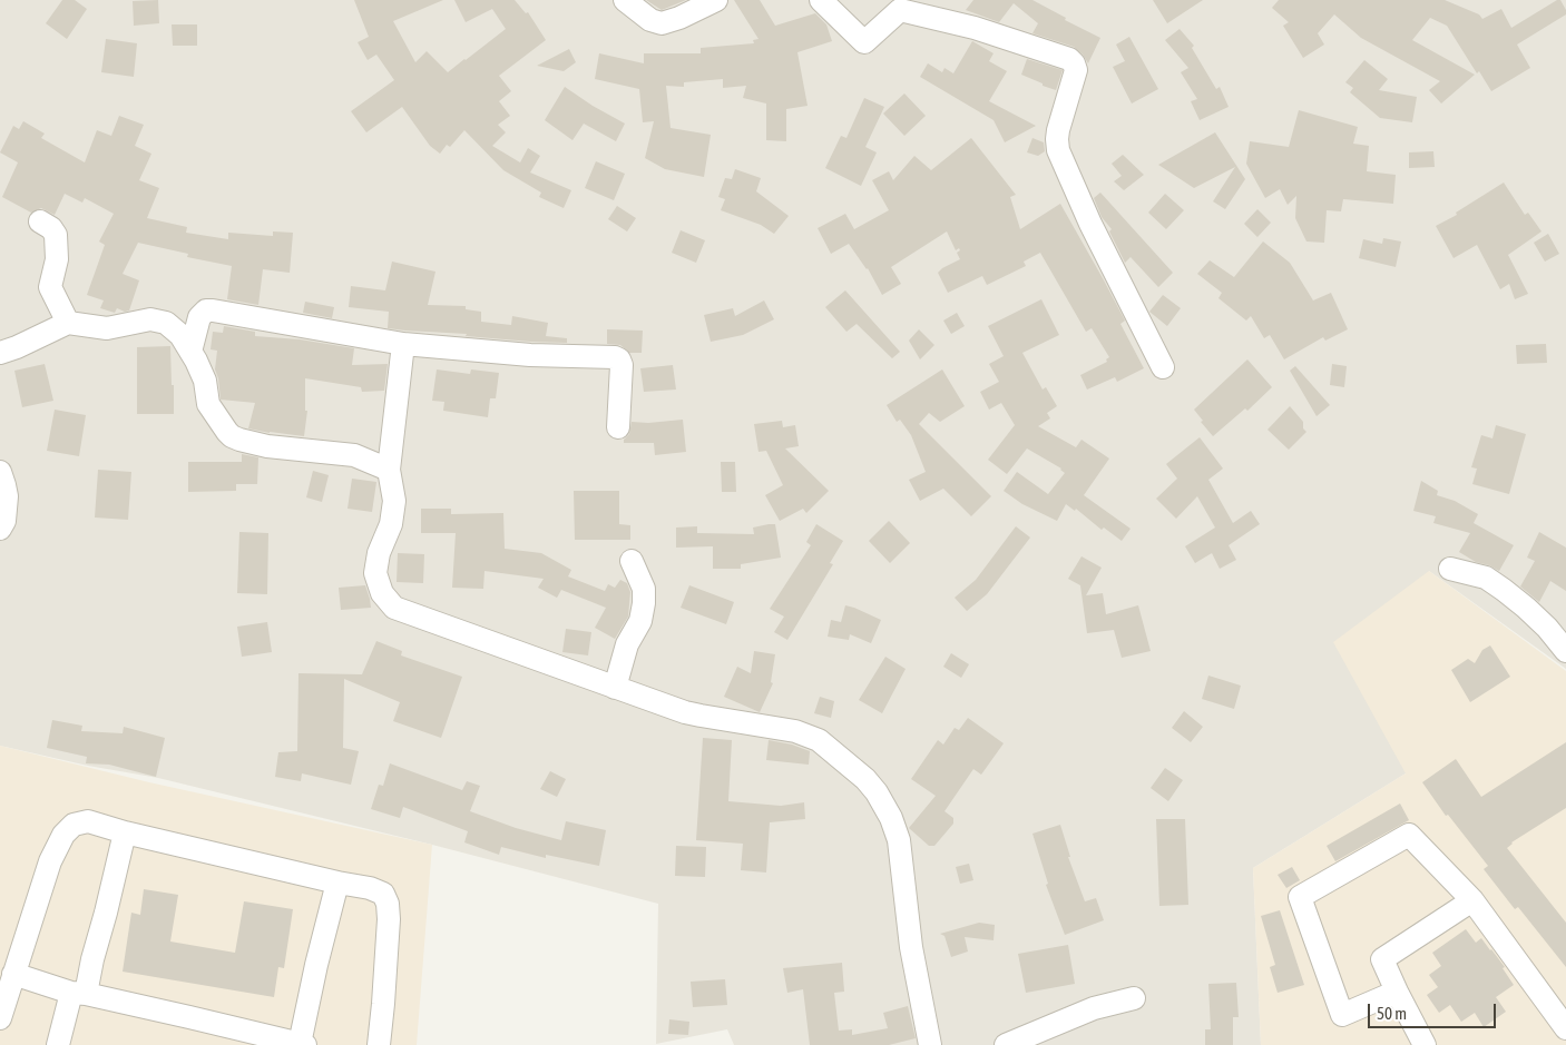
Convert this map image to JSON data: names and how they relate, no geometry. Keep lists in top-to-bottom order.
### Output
{
  "scale_bar": "50 m"
}
